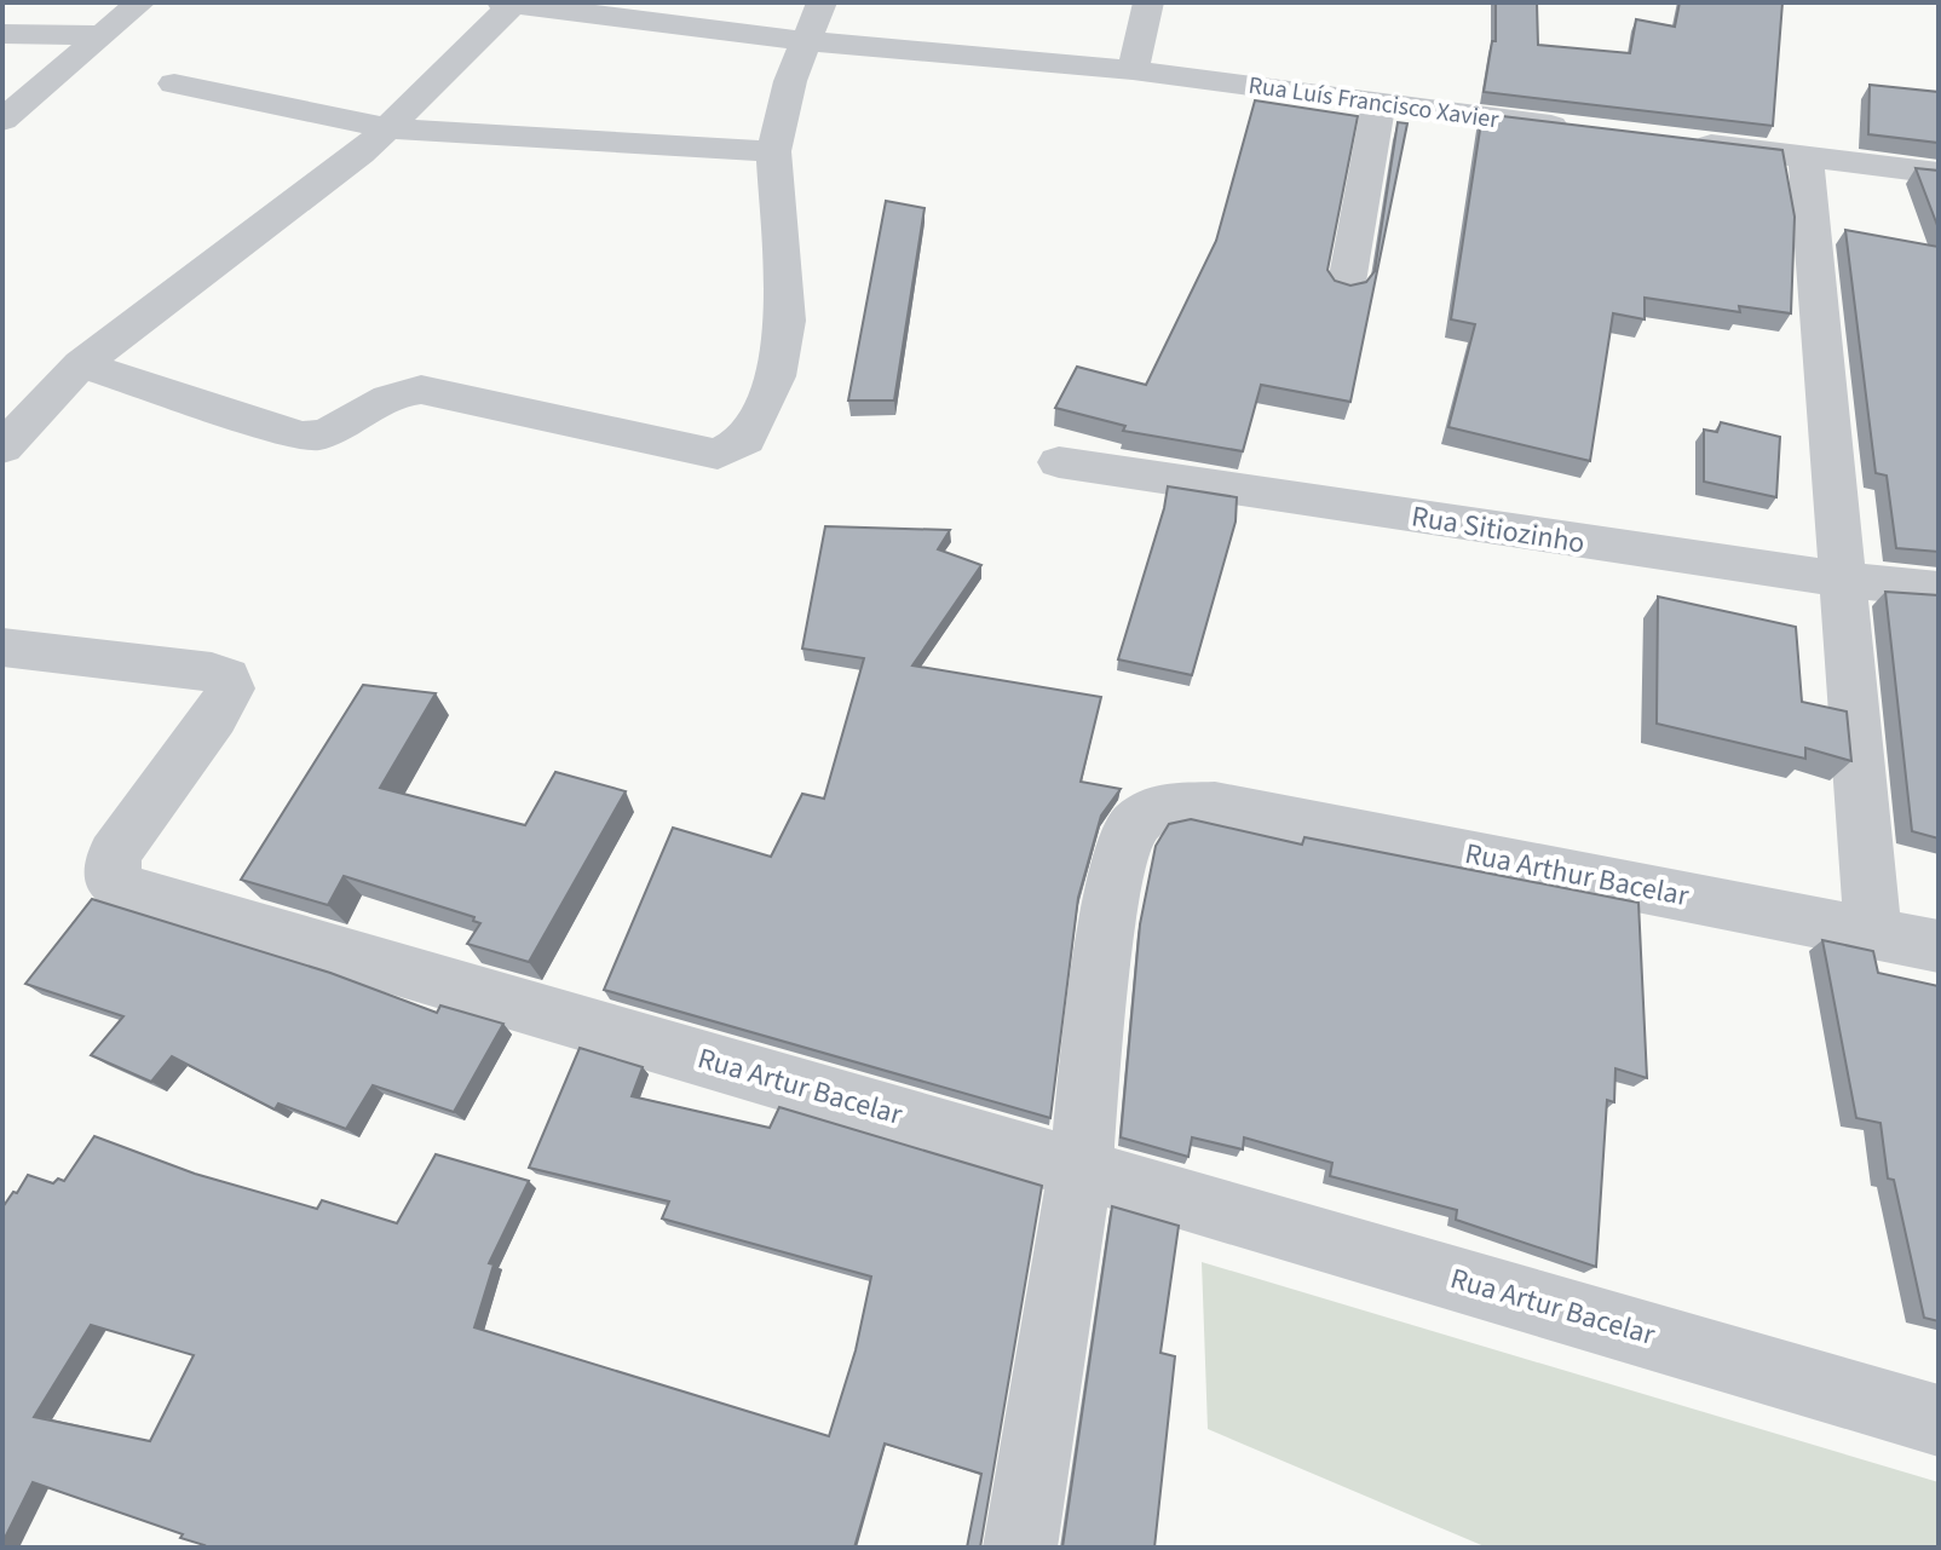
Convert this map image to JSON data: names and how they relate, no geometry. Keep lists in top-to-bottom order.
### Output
{
  "streets": {
    "street": [
      "Rua Luís Francisco Xavier",
      "Rua Sitiozinho",
      "Rua Arthur Bacelar",
      "Rua Artur Bacelar"
    ]
  },
  "crossings": [
    ["Rua Arthur Bacelar", "Rua Artur Bacelar"]
  ]
}
